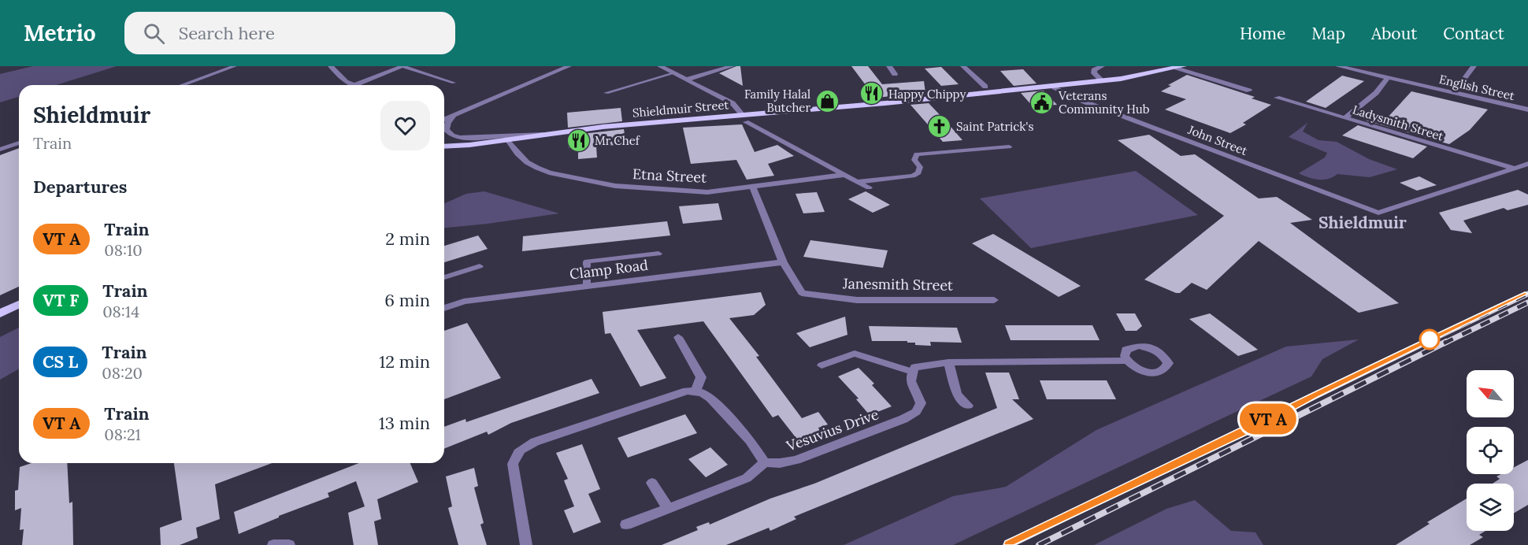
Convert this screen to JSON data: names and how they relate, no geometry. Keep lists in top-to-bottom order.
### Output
{
  "streets": {
    "main road": ["Shieldmuir Street"],
    "street": [
      "English Street",
      "Ladysmith Street",
      "John Street",
      "Etna Street",
      "Clamp Road",
      "Janesmith Street",
      "Vesuvius Drive"
    ]
  },
  "crossings": [
    ["Shieldmuir Street", "John Street"],
    ["Shieldmuir Street", "Etna Street"],
    ["Ladysmith Street", "John Street"],
    ["Clamp Road", "Janesmith Street"]
  ],
  "districts": ["Shieldmuir"],
  "places": {
    "restaurant": ["Happy Chippy", "Mr Chef"],
    "shop": ["Family Halal Butcher"],
    "public building": ["Veterans Community Hub"],
    "church": ["Saint Patrick's"]
  },
  "north": "top left",
  "page": {
    "header": "Metrio",
    "search": "Search here",
    "nav": [
      "Home",
      "Map",
      "About",
      "Contact"
    ],
    "on_map": "VT A",
    "heading": [
      ["Shieldmuir", "Train"],
      "Departures"
    ],
    "list": [
      {
        "mark": "VT A",
        "name": "Train",
        "note": "08:10",
        "value": "2 min"
      },
      {
        "mark": "VT F",
        "name": "Train",
        "note": "08:14",
        "value": "6 min"
      },
      {
        "mark": "CS L",
        "name": "Train",
        "note": "08:20",
        "value": "12 min"
      },
      {
        "mark": "VT A",
        "name": "Train",
        "note": "08:21",
        "value": "13 min"
      }
    ]
  }
}
